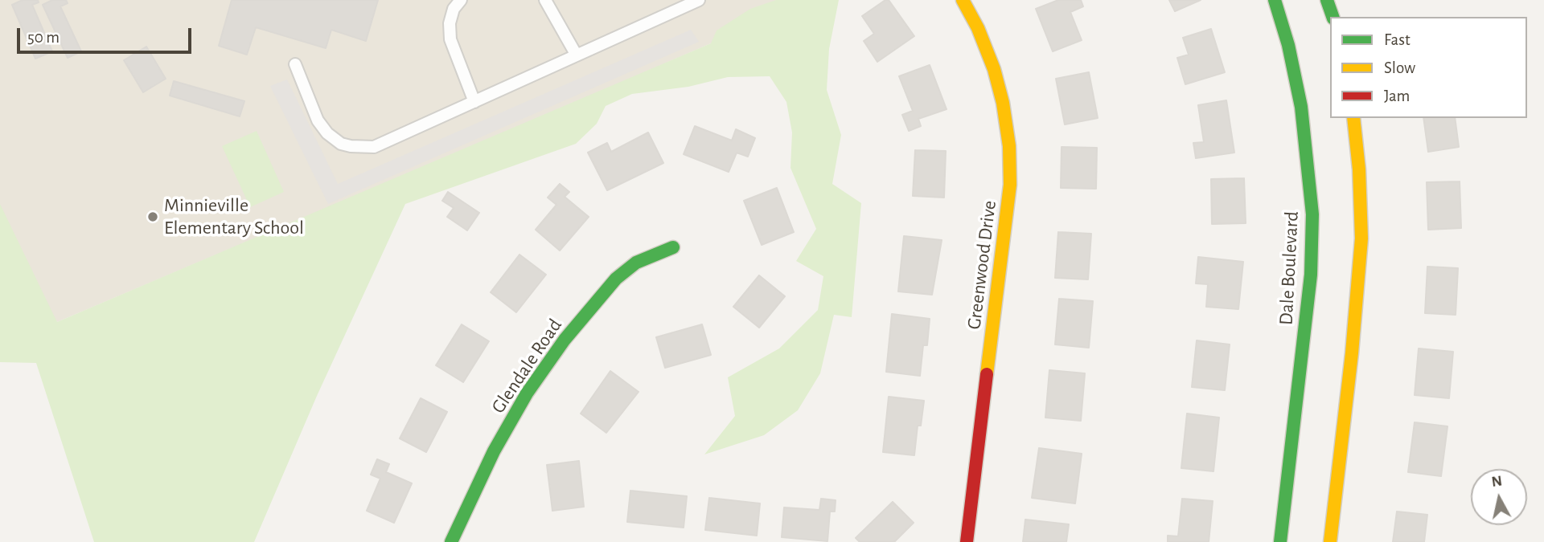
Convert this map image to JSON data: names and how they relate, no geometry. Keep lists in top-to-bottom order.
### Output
{
  "streets": {
    "main road": ["Greenwood Drive", "Dale Boulevard", "Glendale Road"]
  },
  "places": ["Minnieville Elementary School"],
  "legend": ["Fast", "Slow", "Jam"],
  "scale_bar": "50 m",
  "north": "top"
}
